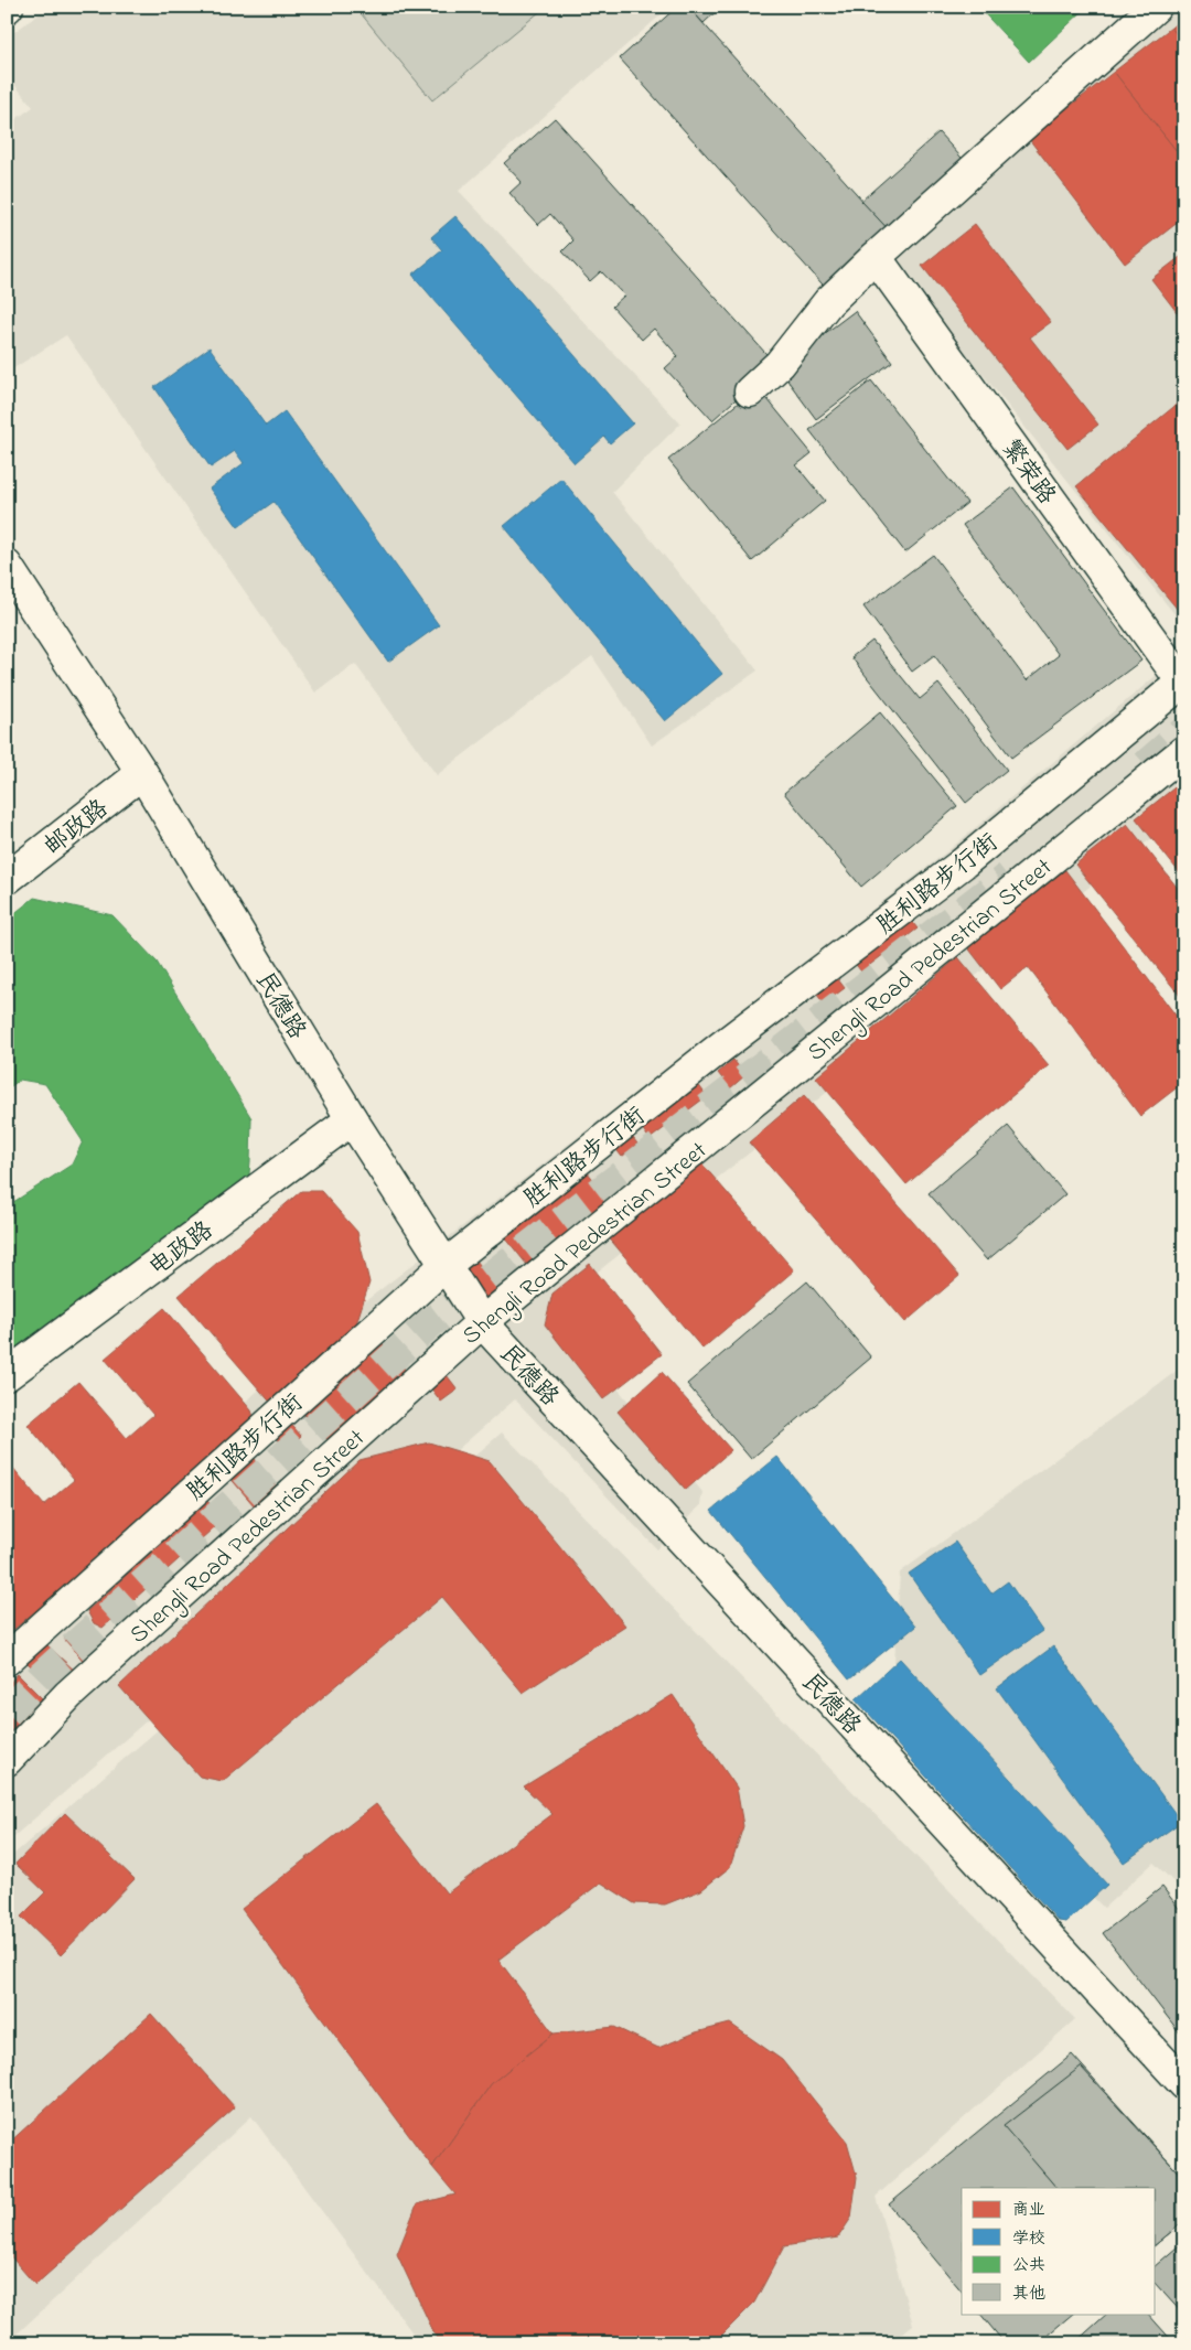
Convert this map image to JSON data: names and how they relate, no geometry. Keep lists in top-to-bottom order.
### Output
{
  "streets": {
    "street": [
      "繁荣路",
      "邮政路",
      "胜利路步行街",
      "Shengli Road Pedestrian Street",
      "民德路",
      "电政路"
    ]
  },
  "crossings": [
    ["繁荣路", "胜利路步行街"],
    ["邮政路", "民德路"],
    ["胜利路步行街", "民德路"],
    ["Shengli Road Pedestrian Street", "民德路"],
    ["民德路", "电政路"]
  ],
  "legend": [
    "商业",
    "学校",
    "公共",
    "其他"
  ]
}
